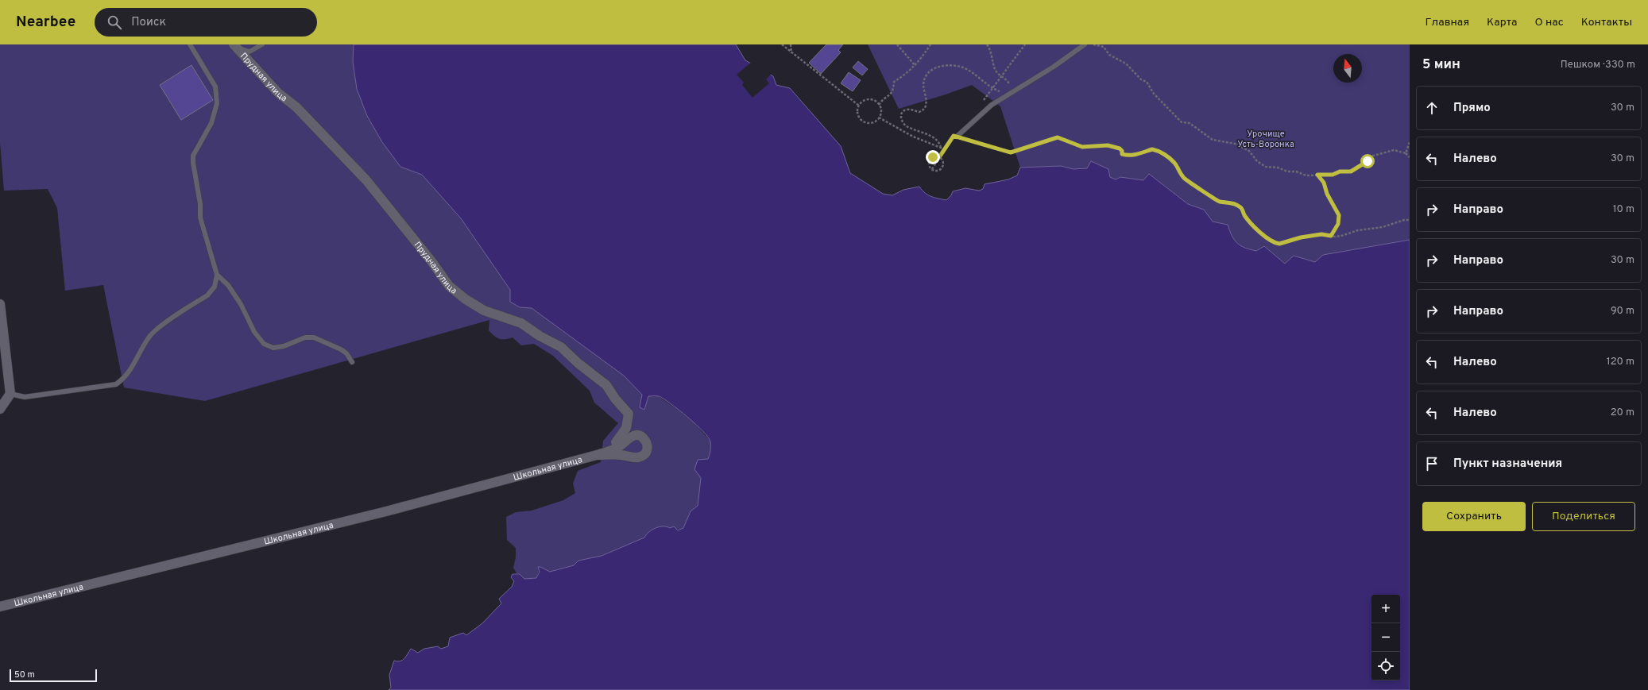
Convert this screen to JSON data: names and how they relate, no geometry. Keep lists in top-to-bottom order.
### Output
{
  "streets": {
    "street": ["Прудная улица", "Школьная улица"]
  },
  "crossings": [
    ["Прудная улица", "Школьная улица"]
  ],
  "parks": ["Урочище Усть-Воронка"],
  "scale_bar": "50 m",
  "north": "top",
  "page": {
    "header": "Nearbee",
    "search": "Поиск",
    "nav": [
      "Главная",
      "Карта",
      "О нас",
      "Контакты"
    ],
    "heading": ["5 мин", "Пешком · 330 m"],
    "list": [
      ["Прямо", "30 m"],
      ["Налево", "30 m"],
      ["Направо", "10 m"],
      ["Направо", "30 m"],
      ["Направо", "90 m"],
      ["Налево", "120 m"],
      ["Налево", "20 m"],
      "Пункт назначения"
    ],
    "buttons": ["Сохранить", "Поделиться"],
    "map_buttons": ["+", "−"],
    "scale": "50 m"
  }
}
